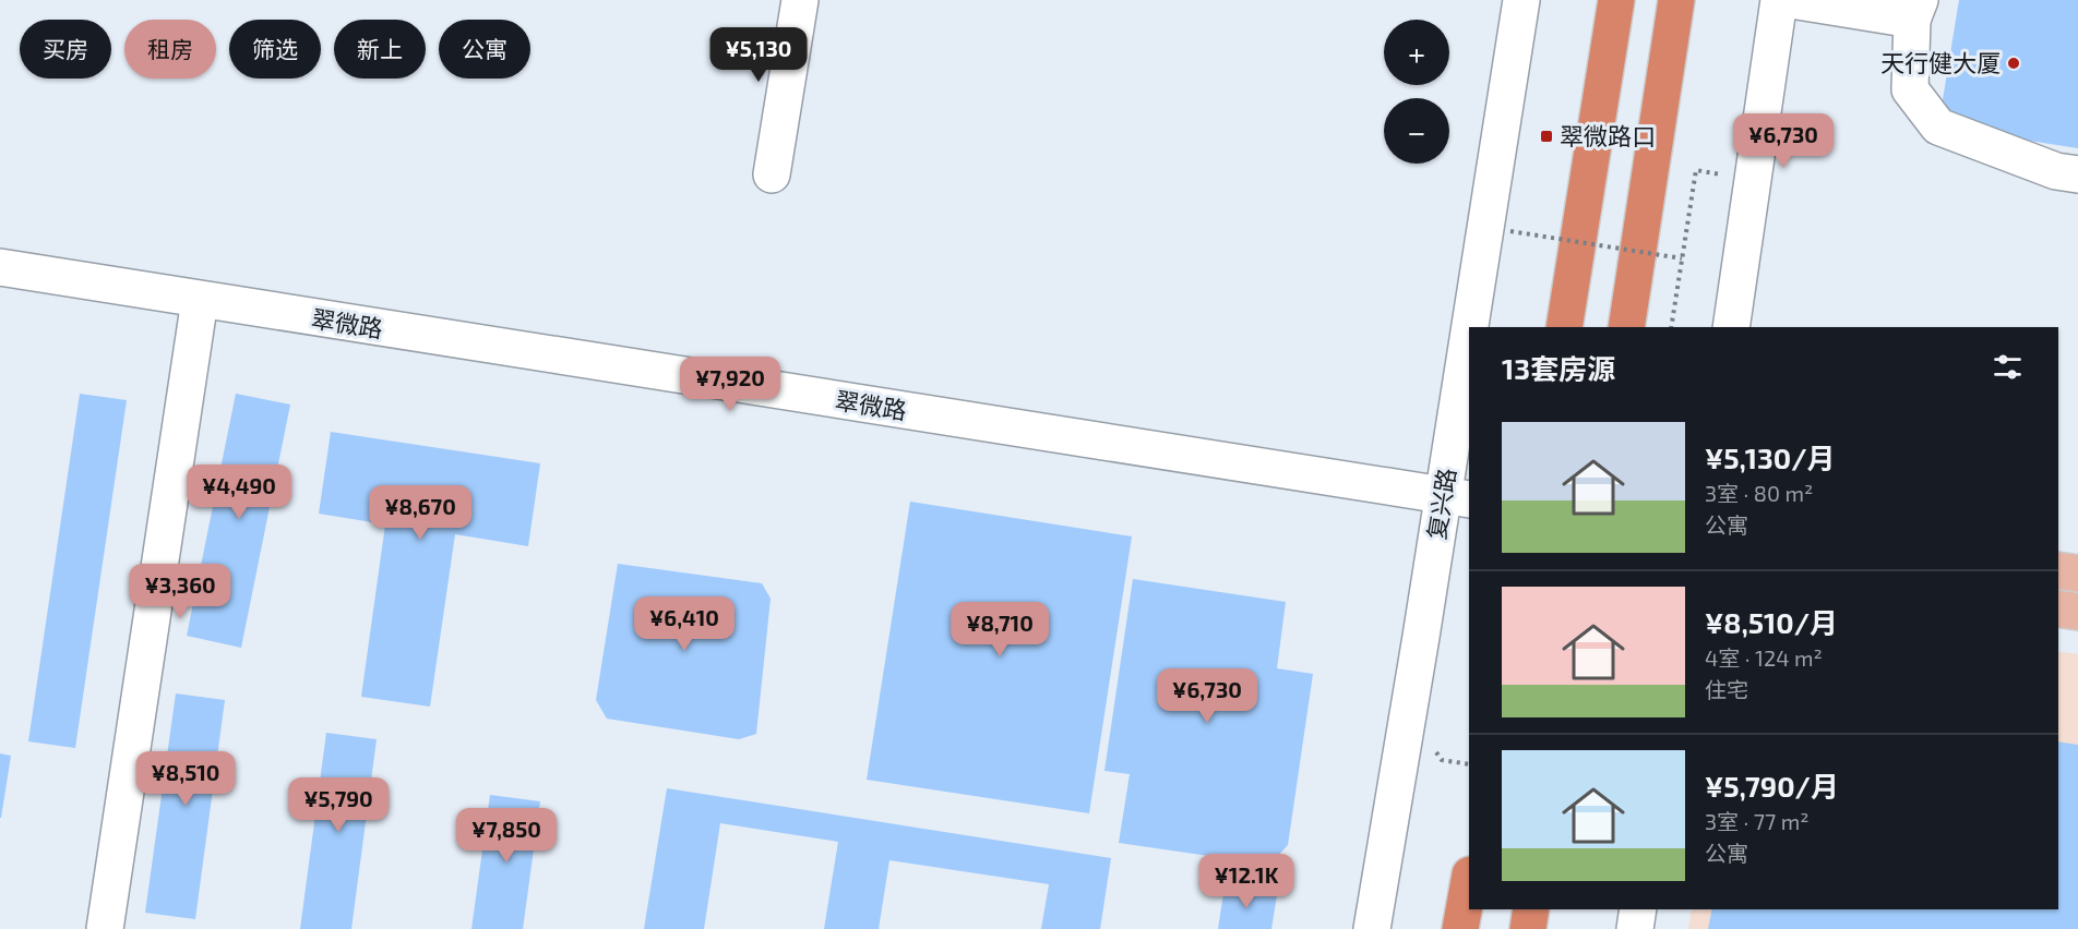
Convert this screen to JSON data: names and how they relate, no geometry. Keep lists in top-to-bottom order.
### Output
{
  "streets": {
    "street": ["翠微路", "复兴路"]
  },
  "crossings": [
    ["翠微路", "复兴路"]
  ],
  "places": {
    "other": ["天行健大厦"],
    "transit": ["翠微路口"]
  },
  "page": {
    "map_buttons": ["+", "−"],
    "chip": [
      "买房",
      "租房",
      "筛选",
      "新上",
      "公寓"
    ],
    "price": [
      "¥5,130",
      "¥6,730",
      "¥7,920",
      "¥4,490",
      "¥8,670",
      "¥3,360",
      "¥6,410",
      "¥8,710",
      "¥6,730",
      "¥8,510",
      "¥5,790",
      "¥7,850",
      "¥12.1K"
    ],
    "heading": "13套房源",
    "list": [
      {
        "name": "¥5,130/月",
        "note": "3室 · 80 m² · 公寓"
      },
      {
        "name": "¥8,510/月",
        "note": "4室 · 124 m² · 住宅"
      },
      {
        "name": "¥5,790/月",
        "note": "3室 · 77 m² · 公寓"
      }
    ]
  }
}
